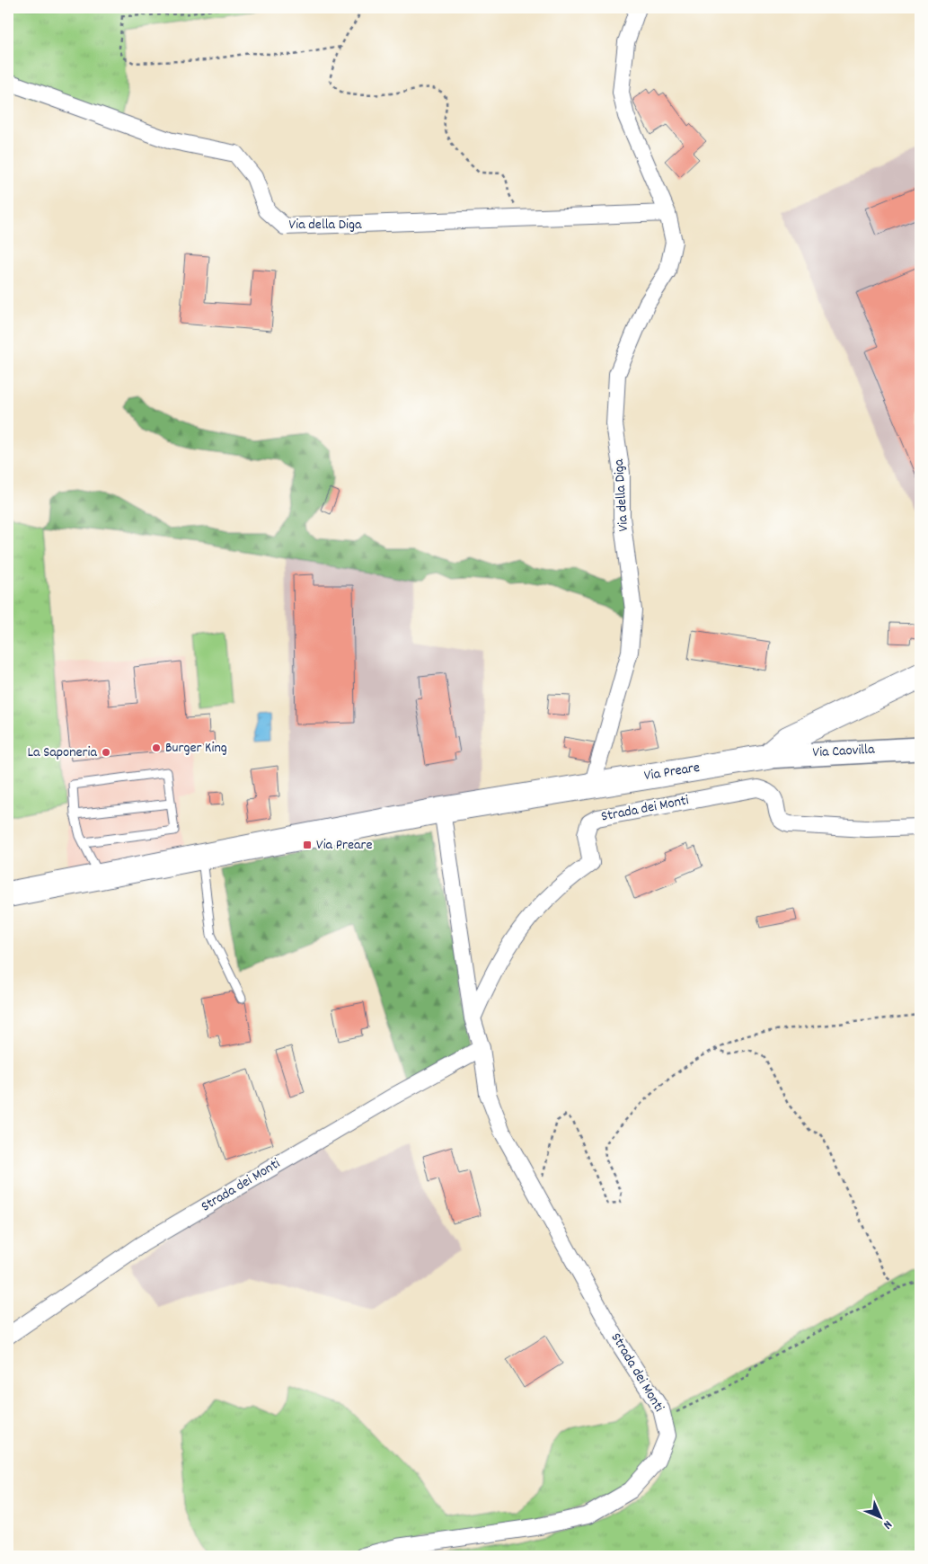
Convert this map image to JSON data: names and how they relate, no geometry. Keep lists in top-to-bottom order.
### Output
{
  "streets": {
    "main road": ["Via Caovilla", "Via Preare"],
    "street": ["Via della Diga", "Strada dei Monti"]
  },
  "crossings": [
    ["Via della Diga", "Via Preare"],
    ["Via Caovilla", "Via Preare"],
    ["Via Preare", "Strada dei Monti"]
  ],
  "places": {
    "other": ["Burger King", "La Saponeria"],
    "transit": ["Via Preare"]
  },
  "north": "bottom right"
}
